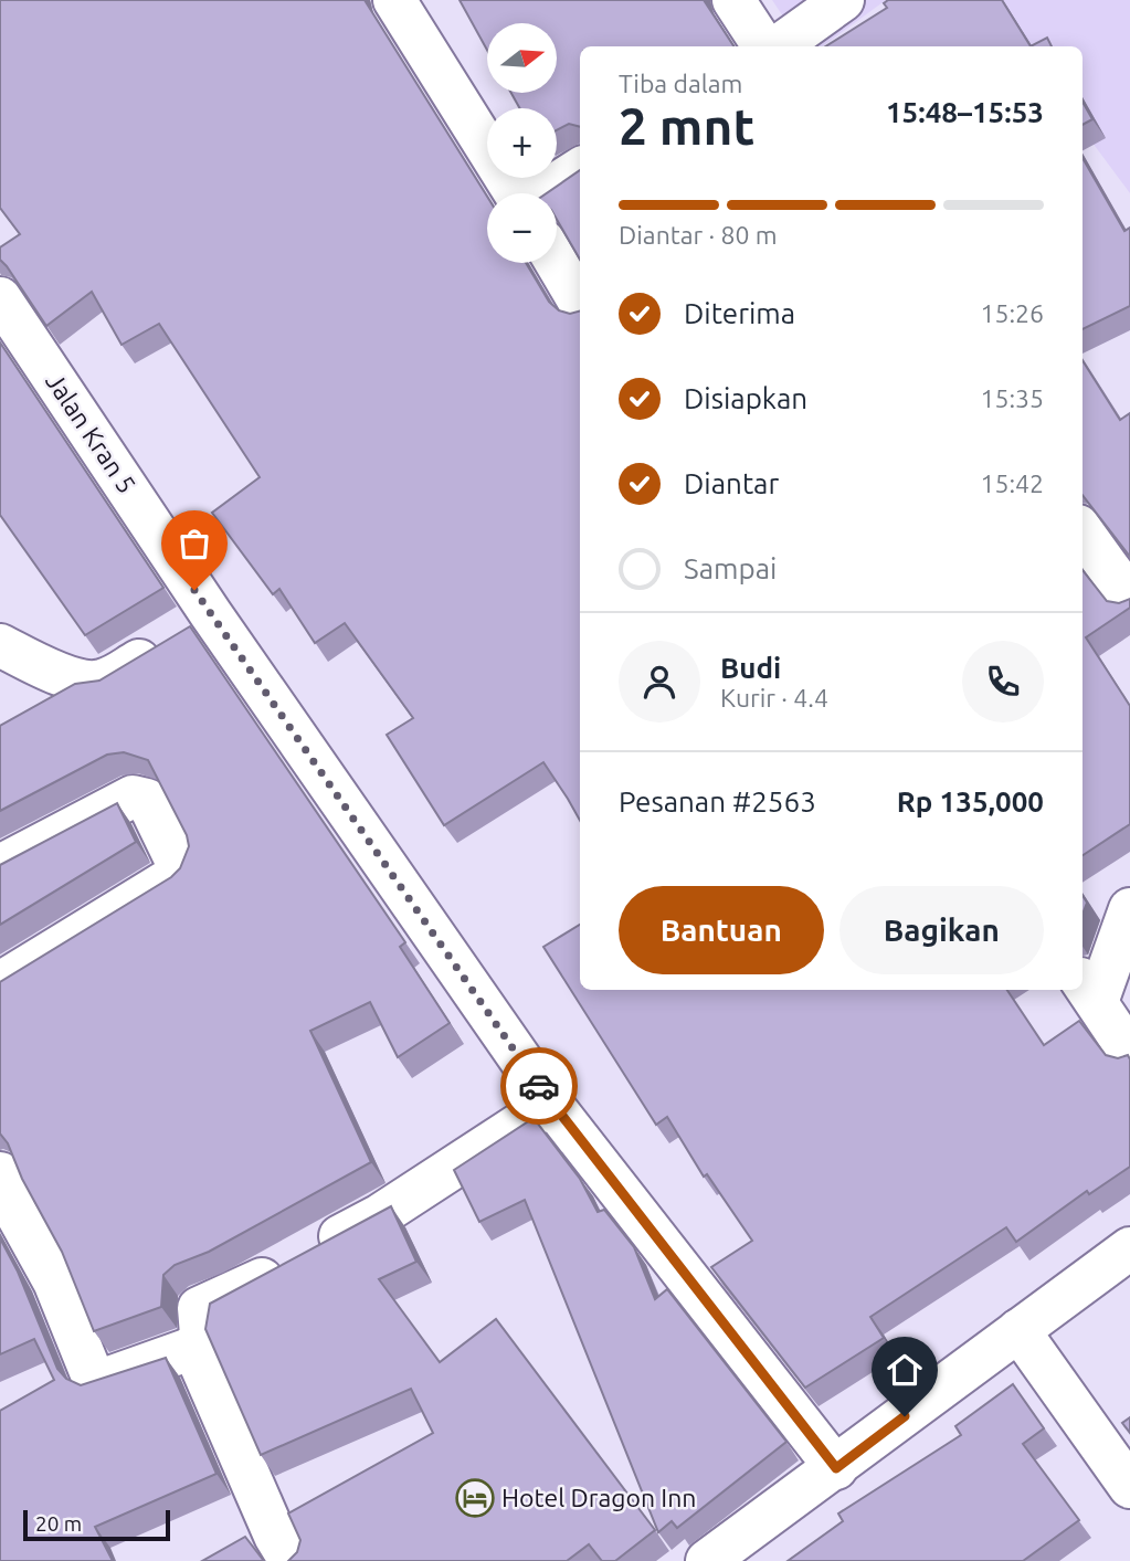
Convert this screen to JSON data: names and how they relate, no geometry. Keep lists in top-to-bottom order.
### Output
{
  "streets": {
    "street": ["Jalan Kran 5"]
  },
  "places": {
    "hotel": ["Hotel Dragon Inn"]
  },
  "scale_bar": "20 m",
  "north": "right",
  "page": {
    "map_buttons": ["+", "−"],
    "heading": ["2 mnt", "Tiba dalam", "15:48–15:53"],
    "panel": [
      "Budi",
      "Kurir · 4.4",
      "Pesanan #2563",
      "Rp 135,000"
    ],
    "bar": "Diantar · 80 m",
    "list": [
      ["Diterima", "15:26"],
      ["Disiapkan", "15:35"],
      ["Diantar", "15:42"],
      "Sampai"
    ],
    "buttons": ["Bantuan", "Bagikan"],
    "scale": "20 m"
  }
}
